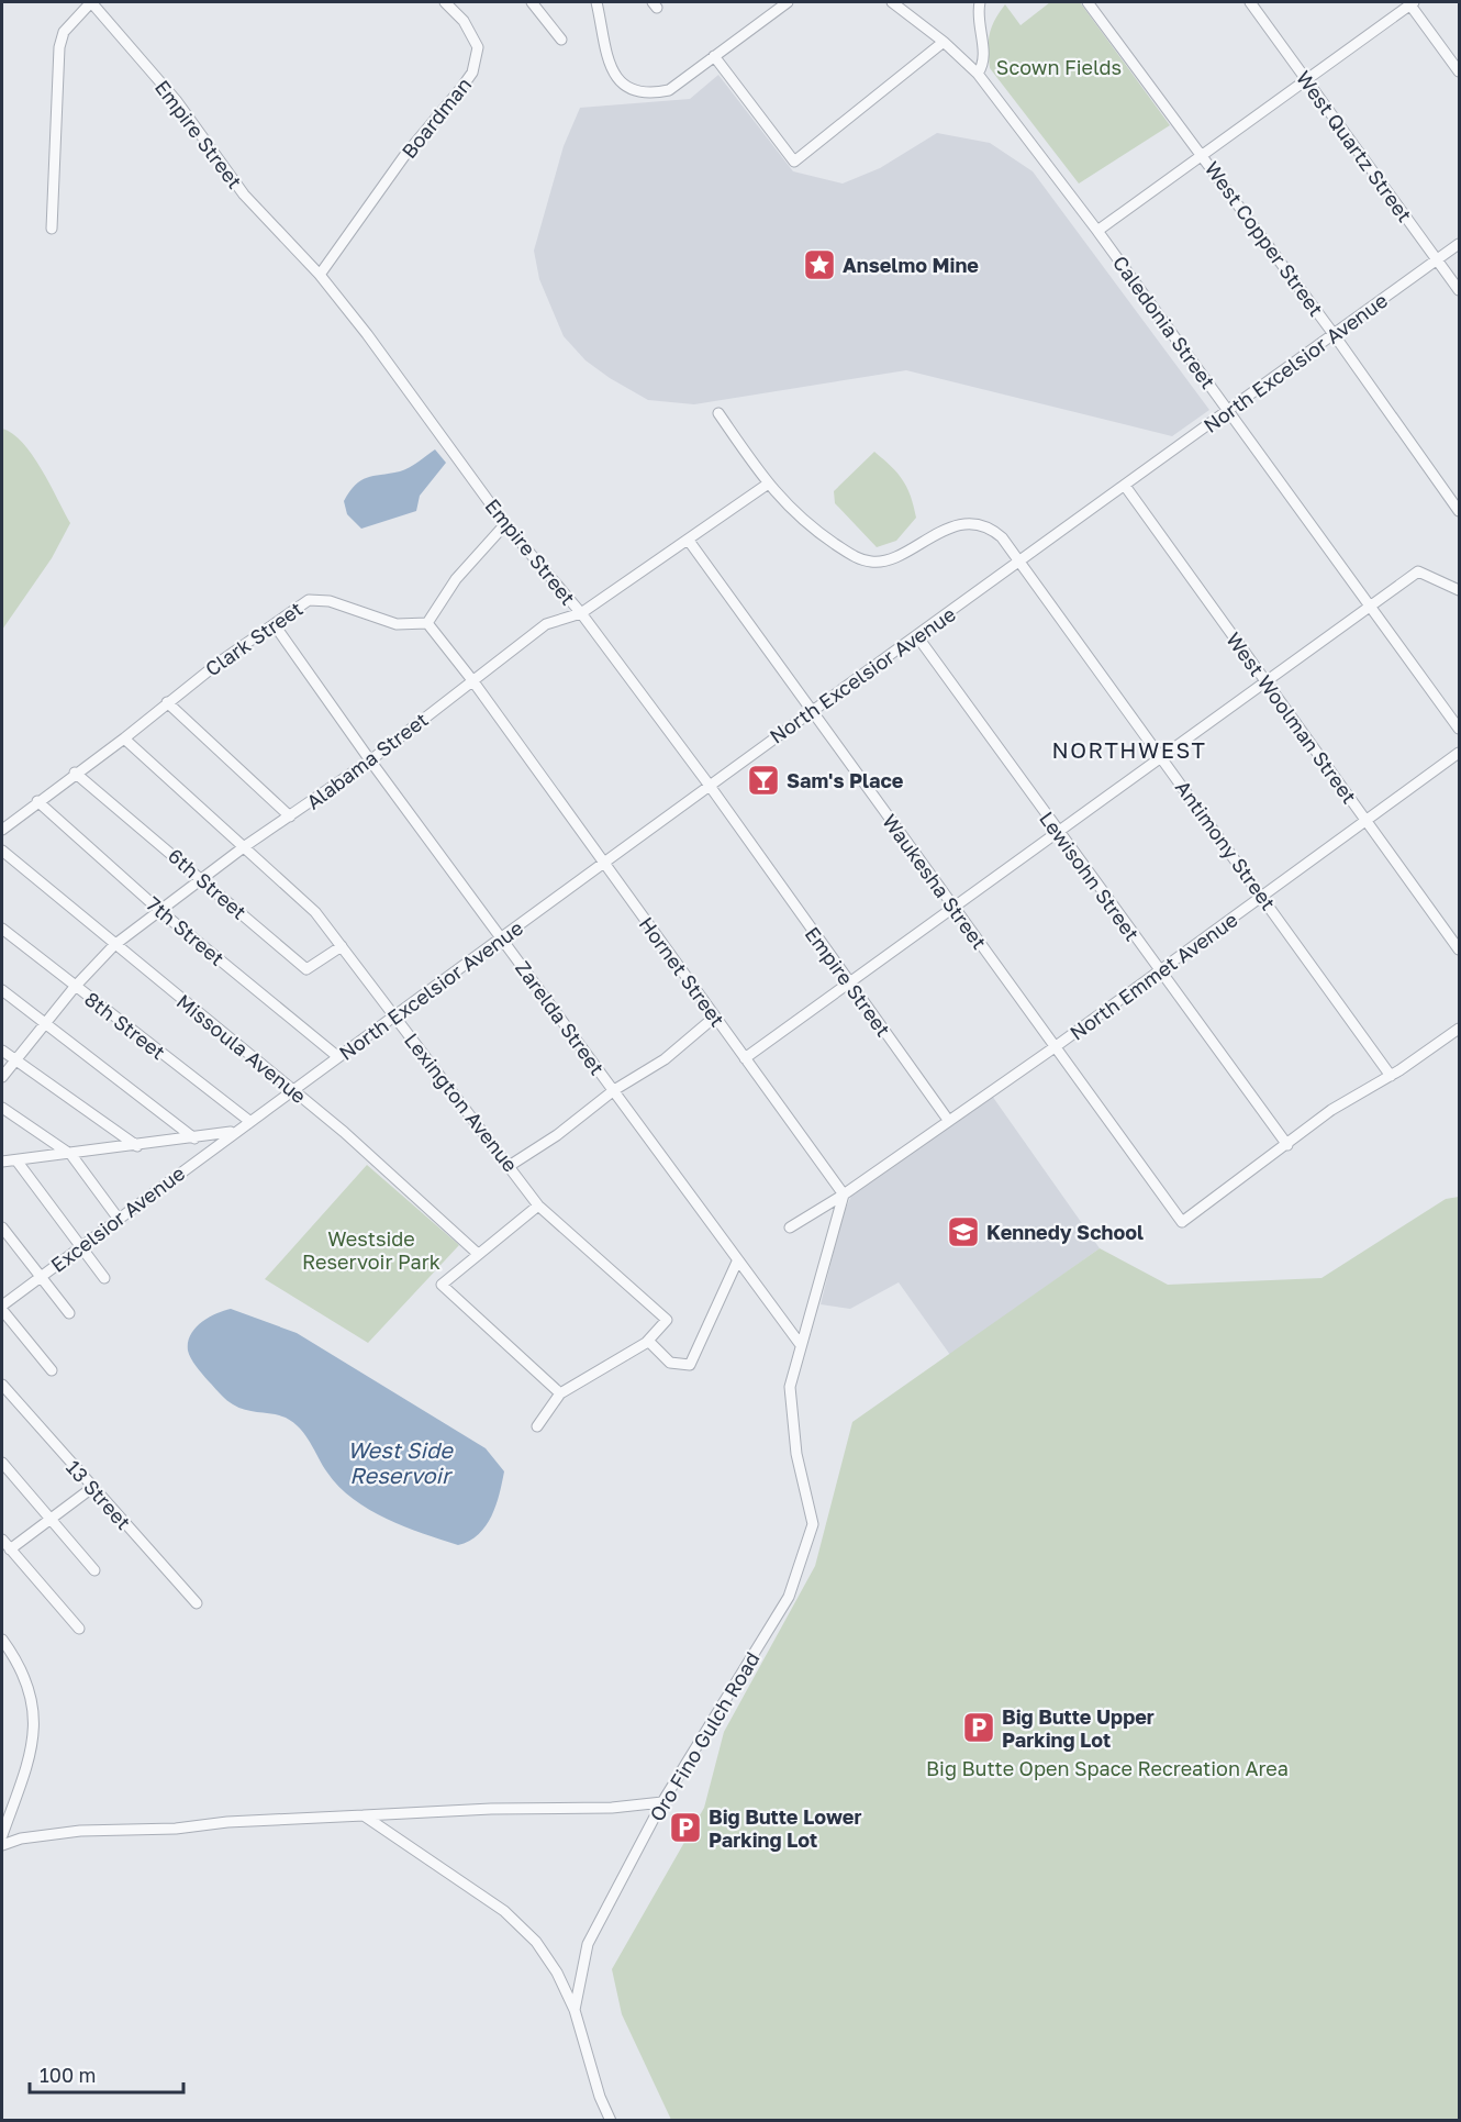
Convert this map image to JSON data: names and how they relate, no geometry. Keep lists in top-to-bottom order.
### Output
{
  "streets": {
    "street": [
      "Boardman",
      "Empire Street",
      "West Quartz Street",
      "West Copper Street",
      "Caledonia Street",
      "North Excelsior Avenue",
      "Clark Street",
      "West Woolman Street",
      "Alabama Street",
      "Antimony Street",
      "Lewisohn Street",
      "Waukesha Street",
      "6th Street",
      "7th Street",
      "Hornet Street",
      "North Emmet Avenue",
      "Zarelda Street",
      "8th Street",
      "Missoula Avenue",
      "Lexington Avenue",
      "Excelsior Avenue",
      "13 Street",
      "Oro Fino Gulch Road"
    ]
  },
  "crossings": [
    ["Boardman", "Empire Street"],
    ["Empire Street", "North Excelsior Avenue"],
    ["Empire Street", "Alabama Street"],
    ["Empire Street", "North Emmet Avenue"],
    ["West Quartz Street", "North Excelsior Avenue"],
    ["West Copper Street", "North Excelsior Avenue"],
    ["Caledonia Street", "North Excelsior Avenue"],
    ["North Excelsior Avenue", "West Woolman Street"],
    ["North Excelsior Avenue", "Antimony Street"],
    ["North Excelsior Avenue", "Lewisohn Street"],
    ["North Excelsior Avenue", "Waukesha Street"],
    ["North Excelsior Avenue", "7th Street"],
    ["North Excelsior Avenue", "Hornet Street"],
    ["North Excelsior Avenue", "Zarelda Street"],
    ["North Excelsior Avenue", "8th Street"],
    ["North Excelsior Avenue", "Missoula Avenue"],
    ["North Excelsior Avenue", "Lexington Avenue"],
    ["North Excelsior Avenue", "Excelsior Avenue"],
    ["Clark Street", "6th Street"],
    ["Clark Street", "7th Street"],
    ["Clark Street", "Hornet Street"],
    ["Clark Street", "Zarelda Street"],
    ["Clark Street", "Lexington Avenue"],
    ["West Woolman Street", "North Emmet Avenue"],
    ["Alabama Street", "Antimony Street"],
    ["Alabama Street", "Waukesha Street"],
    ["Alabama Street", "6th Street"],
    ["Alabama Street", "7th Street"],
    ["Alabama Street", "Hornet Street"],
    ["Alabama Street", "Zarelda Street"],
    ["Alabama Street", "8th Street"],
    ["Alabama Street", "Missoula Avenue"],
    ["Alabama Street", "Lexington Avenue"],
    ["Antimony Street", "North Emmet Avenue"],
    ["Lewisohn Street", "Waukesha Street"],
    ["Lewisohn Street", "North Emmet Avenue"],
    ["Waukesha Street", "North Emmet Avenue"],
    ["6th Street", "Lexington Avenue"],
    ["Hornet Street", "North Emmet Avenue"],
    ["Zarelda Street", "Oro Fino Gulch Road"]
  ],
  "districts": ["NORTHWEST"],
  "water": ["West Side Reservoir"],
  "parks": ["Scown Fields", "Westside Reservoir Park", "Big Butte Open Space Recreation Area"],
  "places": {
    "place": ["Anselmo Mine"],
    "bar": ["Sam's Place"],
    "school or university": ["Kennedy School"],
    "parking": ["Big Butte Upper Parking Lot", "Big Butte Lower Parking Lot"]
  },
  "scale_bar": "100 m"
}
